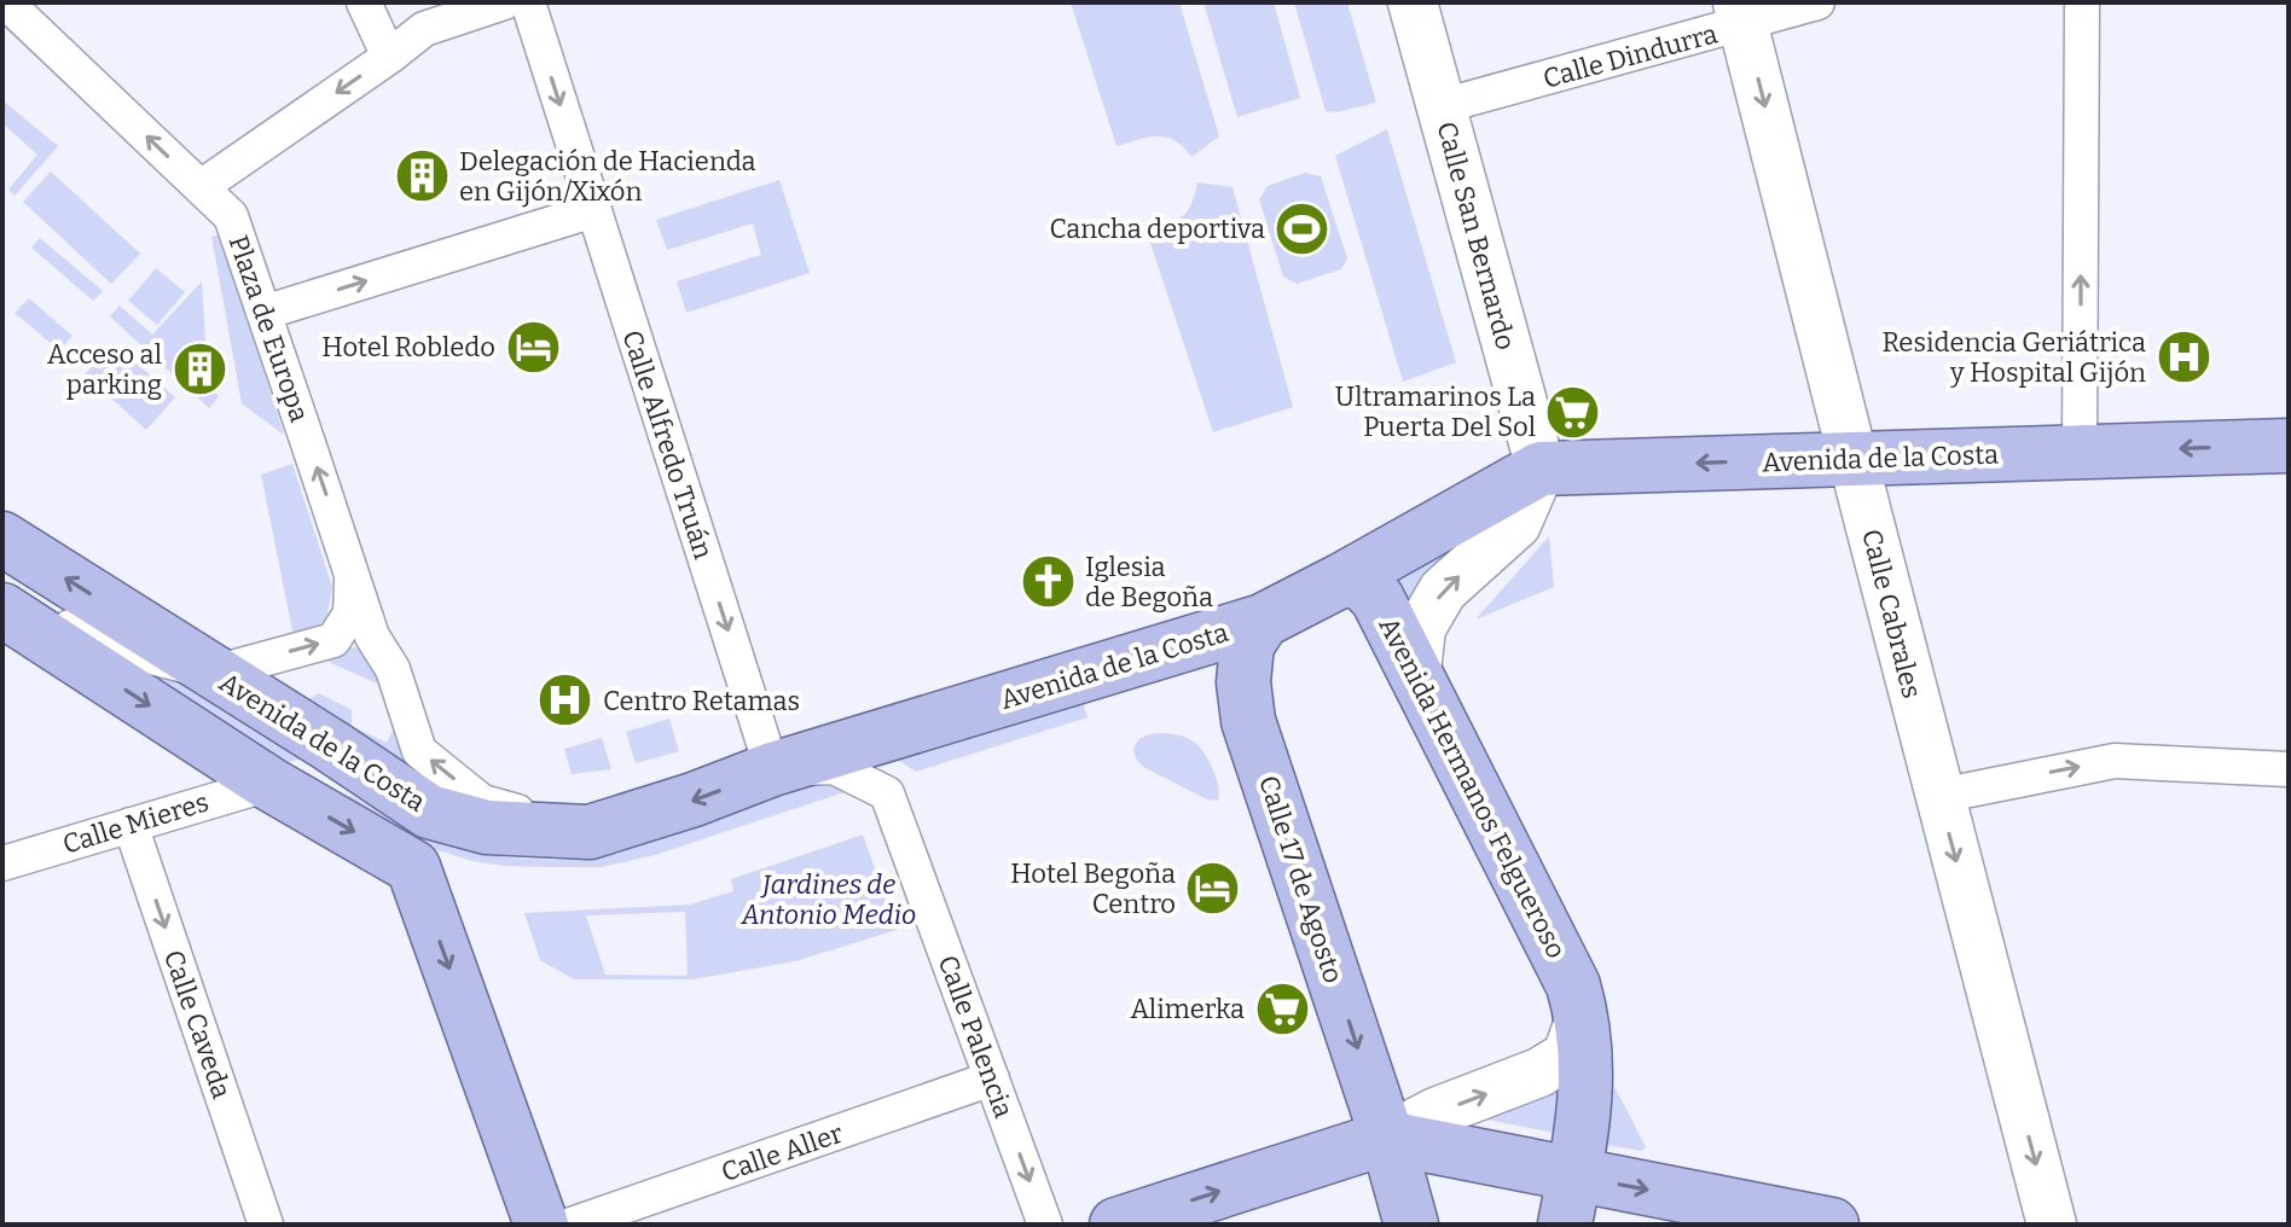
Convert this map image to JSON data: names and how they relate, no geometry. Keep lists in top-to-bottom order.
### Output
{
  "streets": {
    "main road": ["Avenida de la Costa", "Avenida Hermanos Felgueroso", "Calle 17 de Agosto"],
    "street": [
      "Calle Dindurra",
      "Calle San Bernardo",
      "Plaza de Europa",
      "Calle Alfredo Truán",
      "Calle Cabrales",
      "Calle Mieres",
      "Calle Caveda",
      "Calle Palencia",
      "Calle Aller"
    ]
  },
  "crossings": [
    ["Calle Dindurra", "Calle San Bernardo"],
    ["Calle Dindurra", "Calle Cabrales"],
    ["Calle San Bernardo", "Avenida de la Costa"],
    ["Plaza de Europa", "Avenida de la Costa"],
    ["Calle Alfredo Truán", "Avenida de la Costa"],
    ["Calle Alfredo Truán", "Calle Palencia"],
    ["Avenida de la Costa", "Calle Cabrales"],
    ["Avenida de la Costa", "Avenida Hermanos Felgueroso"],
    ["Avenida de la Costa", "Calle 17 de Agosto"],
    ["Avenida de la Costa", "Calle Palencia"],
    ["Calle Mieres", "Calle Caveda"],
    ["Calle Palencia", "Calle Aller"]
  ],
  "one_way": [
    "Calle Alfredo Truán",
    "Avenida de la Costa",
    "Calle 17 de Agosto",
    "Calle Caveda"
  ],
  "parks": ["Jardines de Antonio Medio"],
  "places": {
    "building": ["Delegación de Hacienda en Gijón/Xixón", "Acceso al parking"],
    "sports": ["Cancha deportiva"],
    "hotel": ["Hotel Robledo", "Hotel Begoña Centro"],
    "hospital": ["Residencia Geriátrica y Hospital Gijón", "Centro Retamas"],
    "supermarket": ["Ultramarinos La Puerta Del Sol", "Alimerka"],
    "church": ["Iglesia de Begoña"]
  }
}
